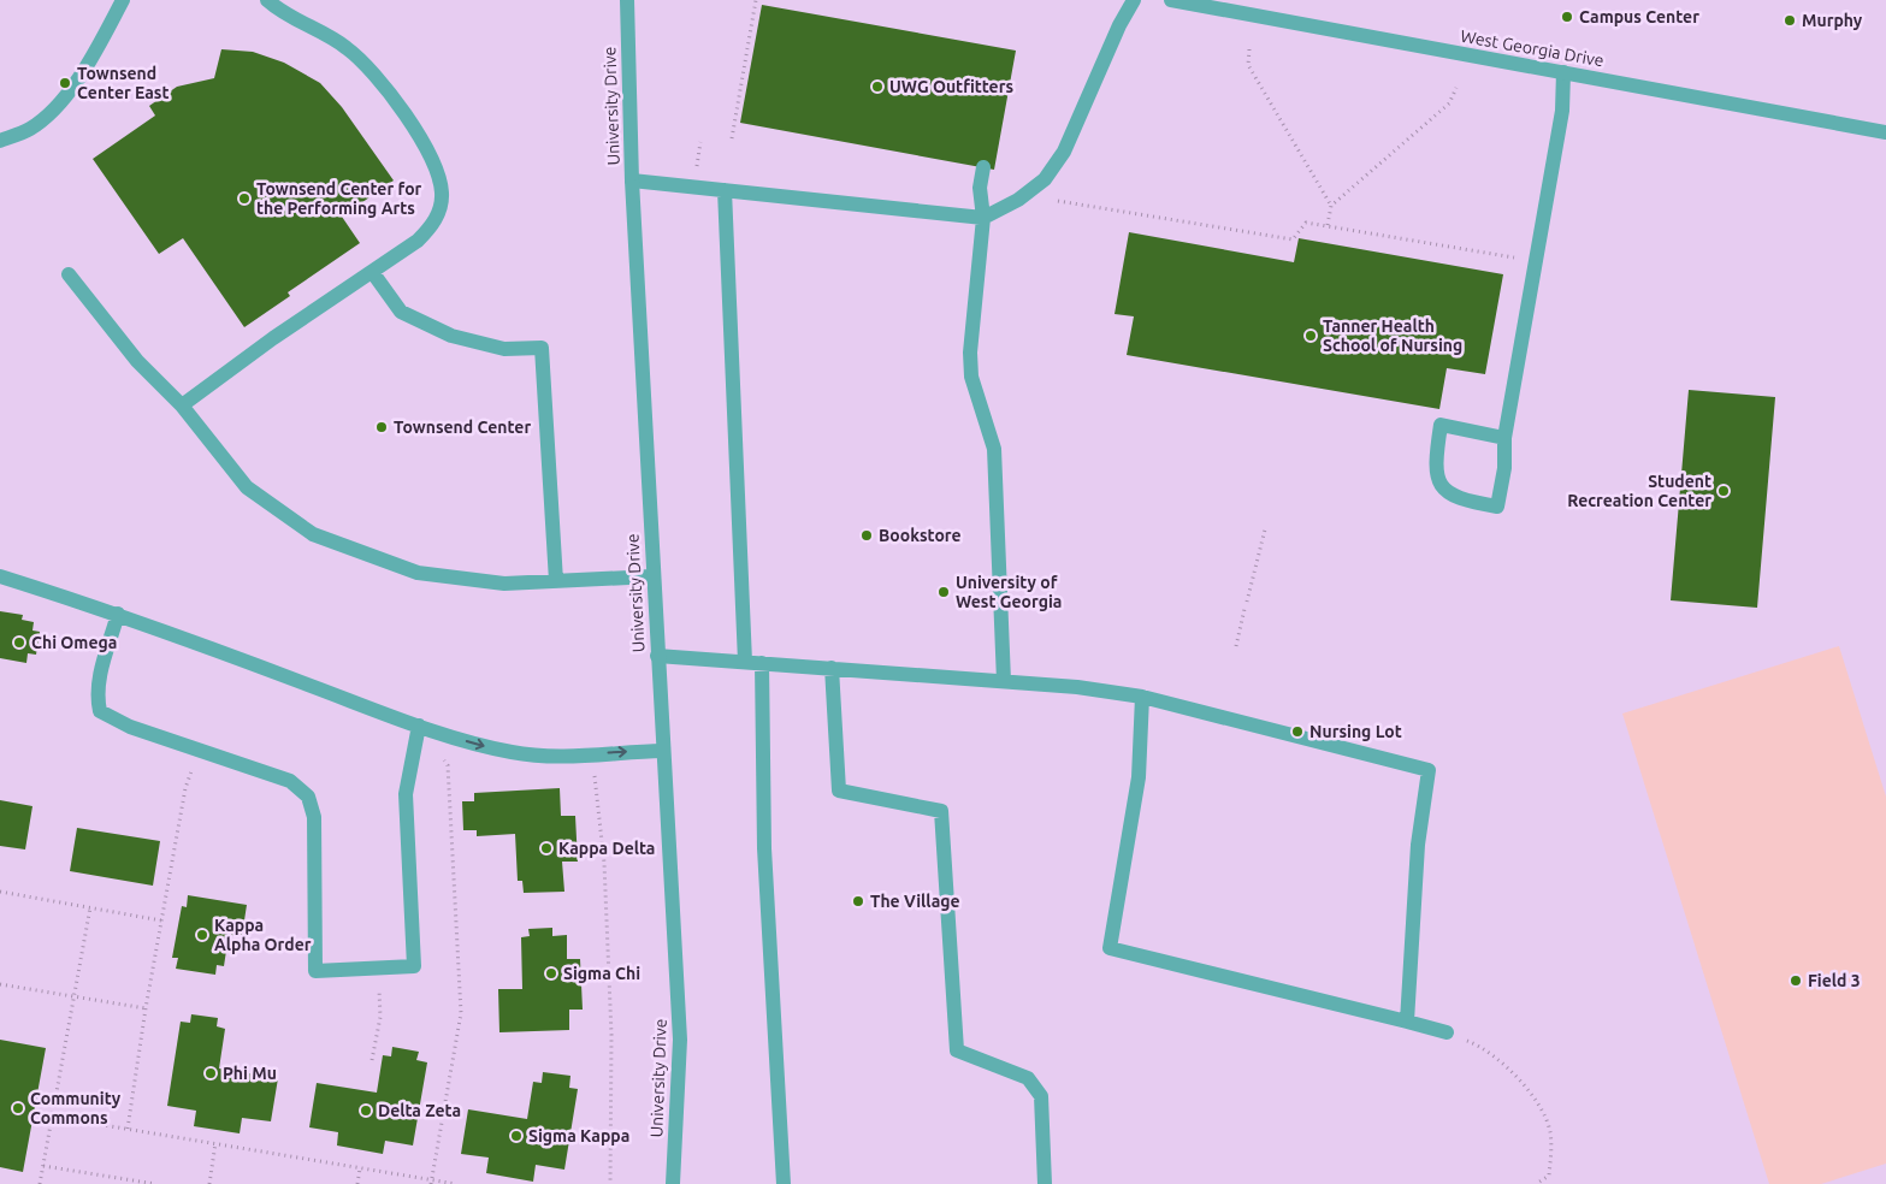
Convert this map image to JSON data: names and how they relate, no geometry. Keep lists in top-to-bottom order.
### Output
{
  "streets": {
    "street": ["West Georgia Drive", "University Drive"]
  },
  "places": [
    "Campus Center",
    "Murphy",
    "Townsend Center East",
    "UWG Outfitters",
    "Townsend Center for the Performing Arts",
    "Tanner Health School of Nursing",
    "Townsend Center",
    "Student Recreation Center",
    "Bookstore",
    "University of West Georgia",
    "Chi Omega",
    "Nursing Lot",
    "Kappa Delta",
    "The Village",
    "Kappa Alpha Order",
    "Sigma Chi",
    "Field 3",
    "Phi Mu",
    "Community Commons",
    "Delta Zeta",
    "Sigma Kappa"
  ]
}
